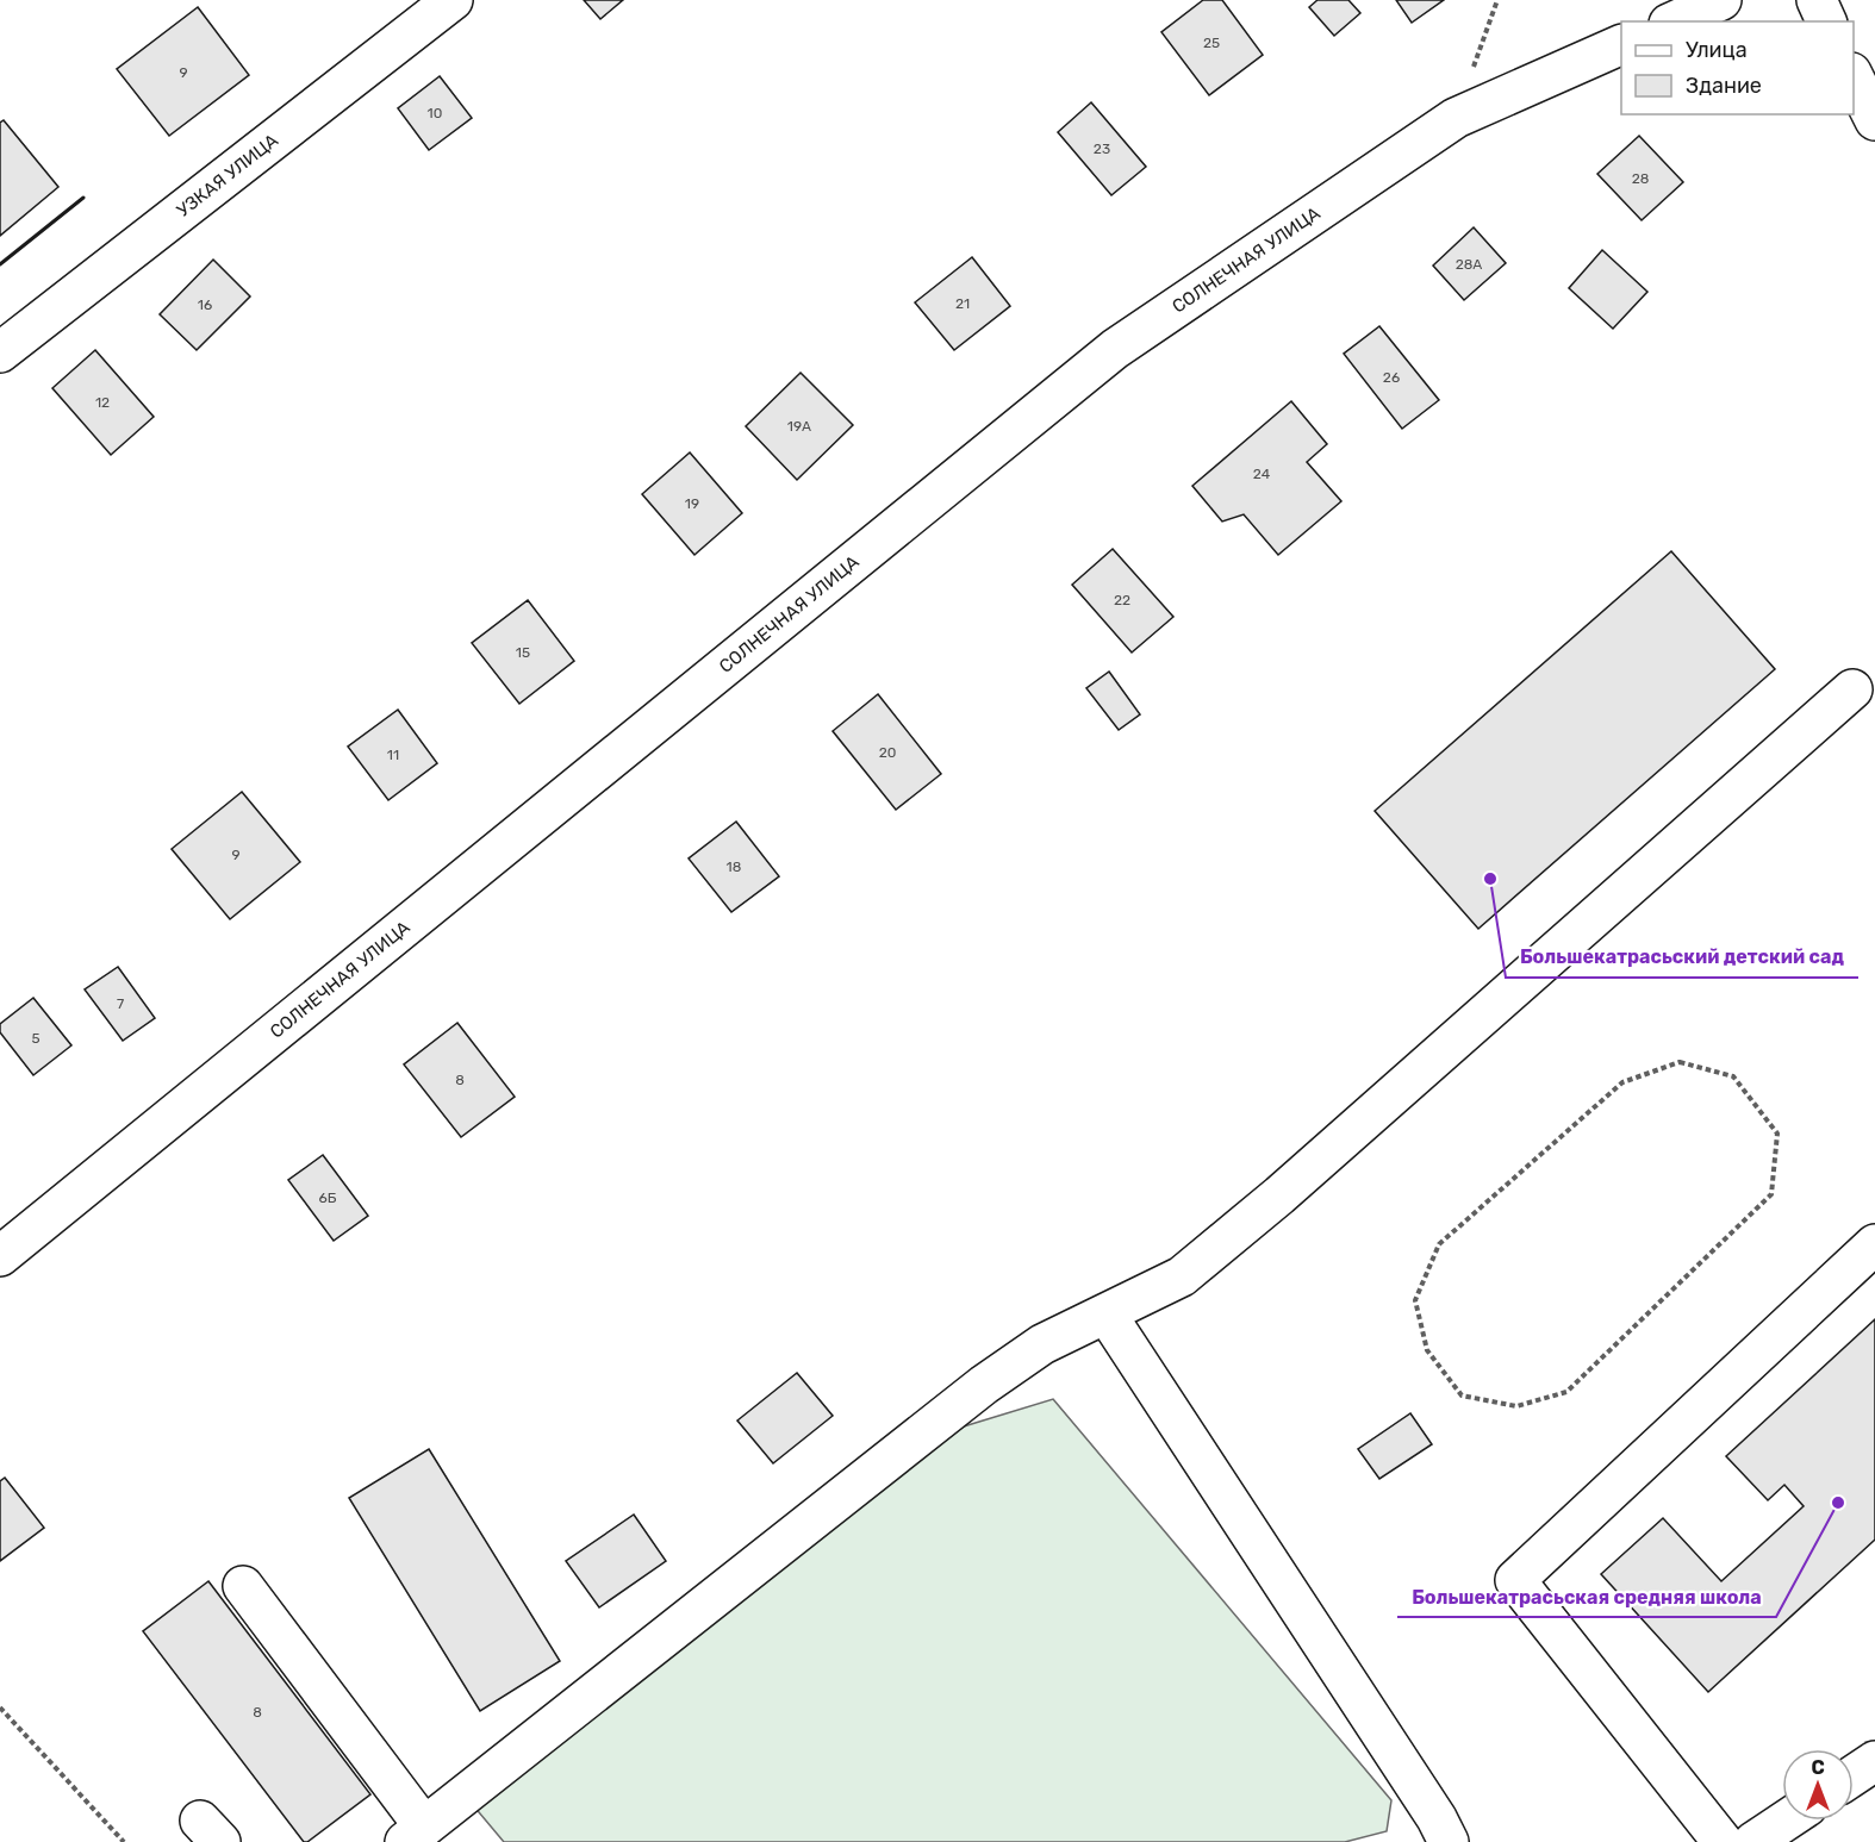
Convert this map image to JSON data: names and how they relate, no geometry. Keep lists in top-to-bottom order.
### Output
{
  "streets": {
    "street": ["УЗКАЯ УЛИЦА", "СОЛНЕЧНАЯ УЛИЦА"]
  },
  "places": ["Большекатрасьский детский сад", "Большекатрасьская средняя школа"],
  "house_numbers": [
    "25",
    "9",
    "10",
    "23",
    "28",
    "28А",
    "21",
    "16",
    "26",
    "12",
    "19А",
    "24",
    "19",
    "22",
    "15",
    "20",
    "11",
    "9",
    "18",
    "7",
    "5",
    "8",
    "6Б",
    "8"
  ],
  "legend": ["Улица", "Здание"],
  "north": "top"
}
